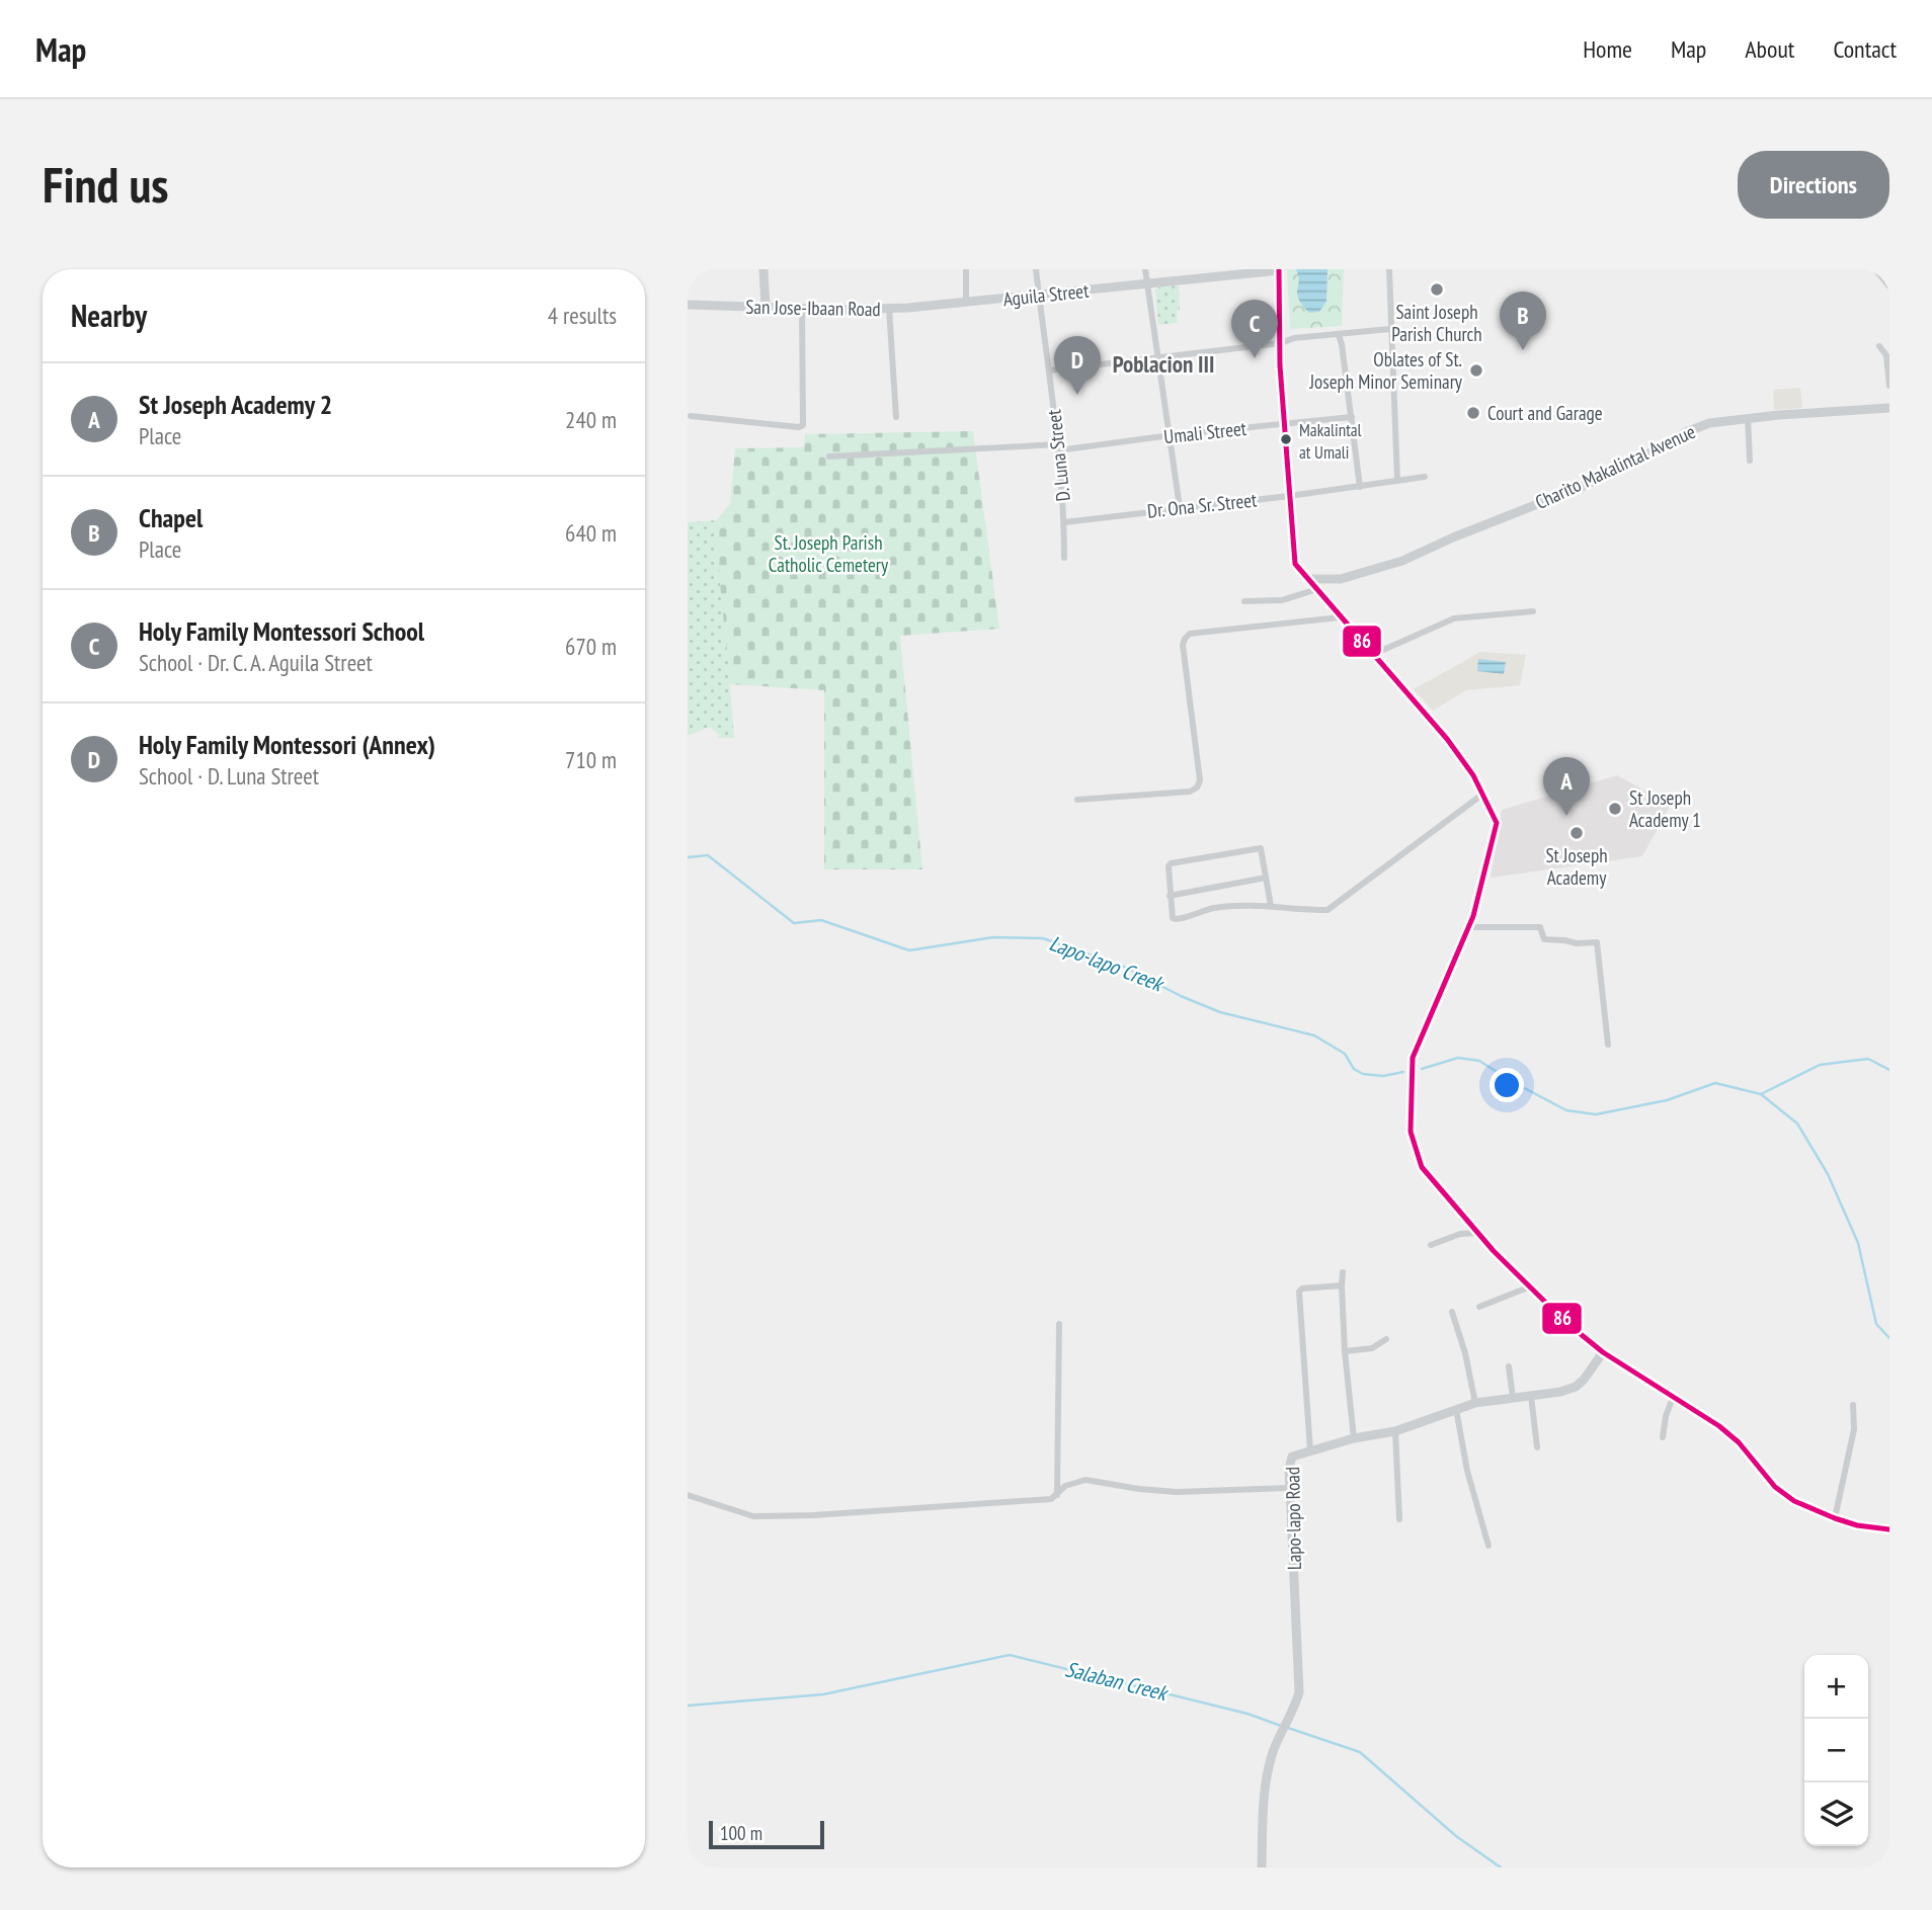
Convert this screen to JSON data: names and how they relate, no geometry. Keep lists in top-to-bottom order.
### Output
{
  "streets": {
    "main road": [
      "Aguila Street",
      "San Jose-Ibaan Road",
      "Charito Makalintal Avenue",
      "Lapo-lapo Road"
    ],
    "street": ["Umali Street", "D. Luna Street", "Dr. Ona Sr. Street"]
  },
  "crossings": [
    ["Aguila Street", "San Jose-Ibaan Road"],
    ["Aguila Street", "D. Luna Street"],
    ["Umali Street", "D. Luna Street"],
    ["D. Luna Street", "Dr. Ona Sr. Street"]
  ],
  "districts": ["Poblacion III"],
  "water": ["Lapo-lapo Creek", "Salaban Creek"],
  "parks": ["St. Joseph Parish Catholic Cemetery"],
  "places": [
    "Saint Joseph Parish Church",
    "Oblates of St. Joseph Minor Seminary",
    "Court and Garage",
    "Makalintal at Umali",
    "St Joseph Academy 1",
    "St Joseph Academy"
  ],
  "lines": ["transit line 86"],
  "scale_bar": "100 m",
  "page": {
    "header": "Map",
    "nav": [
      "Home",
      "Map",
      "About",
      "Contact"
    ],
    "buttons": "Directions",
    "title": "Find us",
    "heading": ["Nearby", "4 results"],
    "pins": [
      "B",
      "C",
      "D",
      "A"
    ],
    "list": [
      {
        "mark": "A",
        "name": "St Joseph Academy 2",
        "note": "Place",
        "value": "240 m"
      },
      {
        "mark": "B",
        "name": "Chapel",
        "note": "Place",
        "value": "640 m"
      },
      {
        "mark": "C",
        "name": "Holy Family Montessori School",
        "note": "School · Dr. C. A. Aguila Street",
        "value": "670 m"
      },
      {
        "mark": "D",
        "name": "Holy Family Montessori (Annex)",
        "note": "School · D. Luna Street",
        "value": "710 m"
      }
    ],
    "map_buttons": ["+", "−"],
    "scale": "100 m"
  }
}
